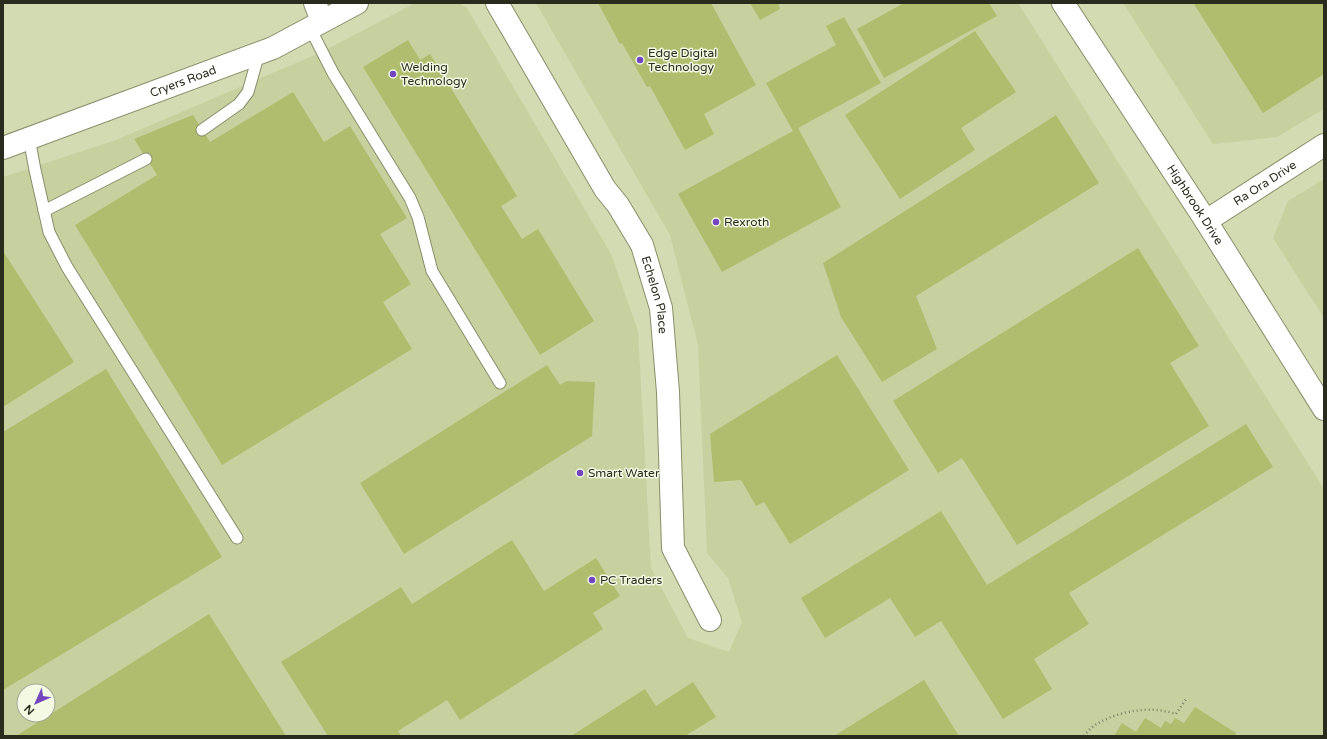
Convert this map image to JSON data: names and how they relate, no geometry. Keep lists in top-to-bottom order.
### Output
{
  "streets": {
    "main road": [
      "Cryers Road",
      "Ra Ora Drive",
      "Highbrook Drive",
      "Echelon Place"
    ]
  },
  "crossings": [
    ["Ra Ora Drive", "Highbrook Drive"]
  ],
  "places": [
    "Edge Digital Technology",
    "Welding Technology",
    "Rexroth",
    "Smart Water",
    "PC Traders"
  ],
  "north": "bottom left"
}
